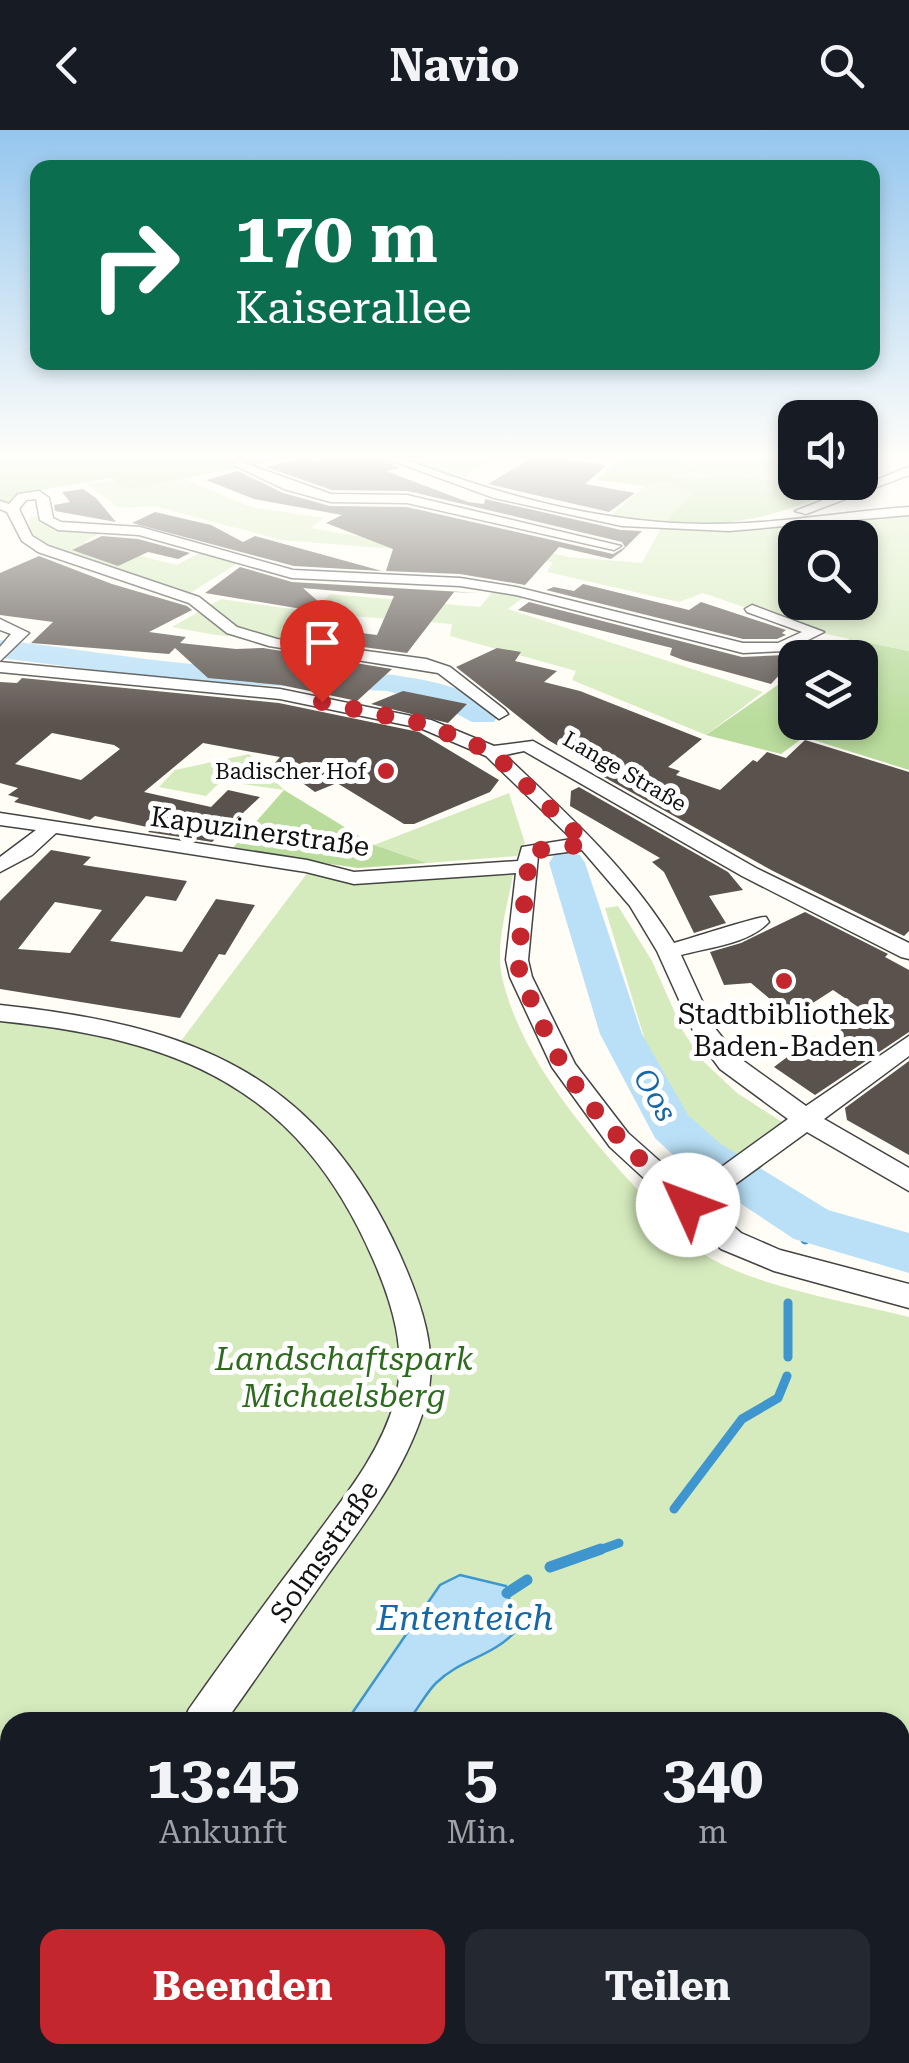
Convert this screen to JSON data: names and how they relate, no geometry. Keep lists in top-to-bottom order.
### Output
{
  "streets": {
    "street": ["Lange Straße", "Kapuzinerstraße", "Solmsstraße"]
  },
  "water": ["Oos", "Ententeich"],
  "parks": ["Landschaftspark Michaelsberg"],
  "places": ["Badischer Hof", "Stadtbibliothek Baden-Baden"],
  "page": {
    "header": "Navio",
    "turn": ["170 m", "Kaiserallee"],
    "eta": [
      "13:45",
      "Ankunft",
      "5",
      "Min.",
      "340",
      "m"
    ],
    "buttons": ["Beenden", "Teilen"]
  }
}
